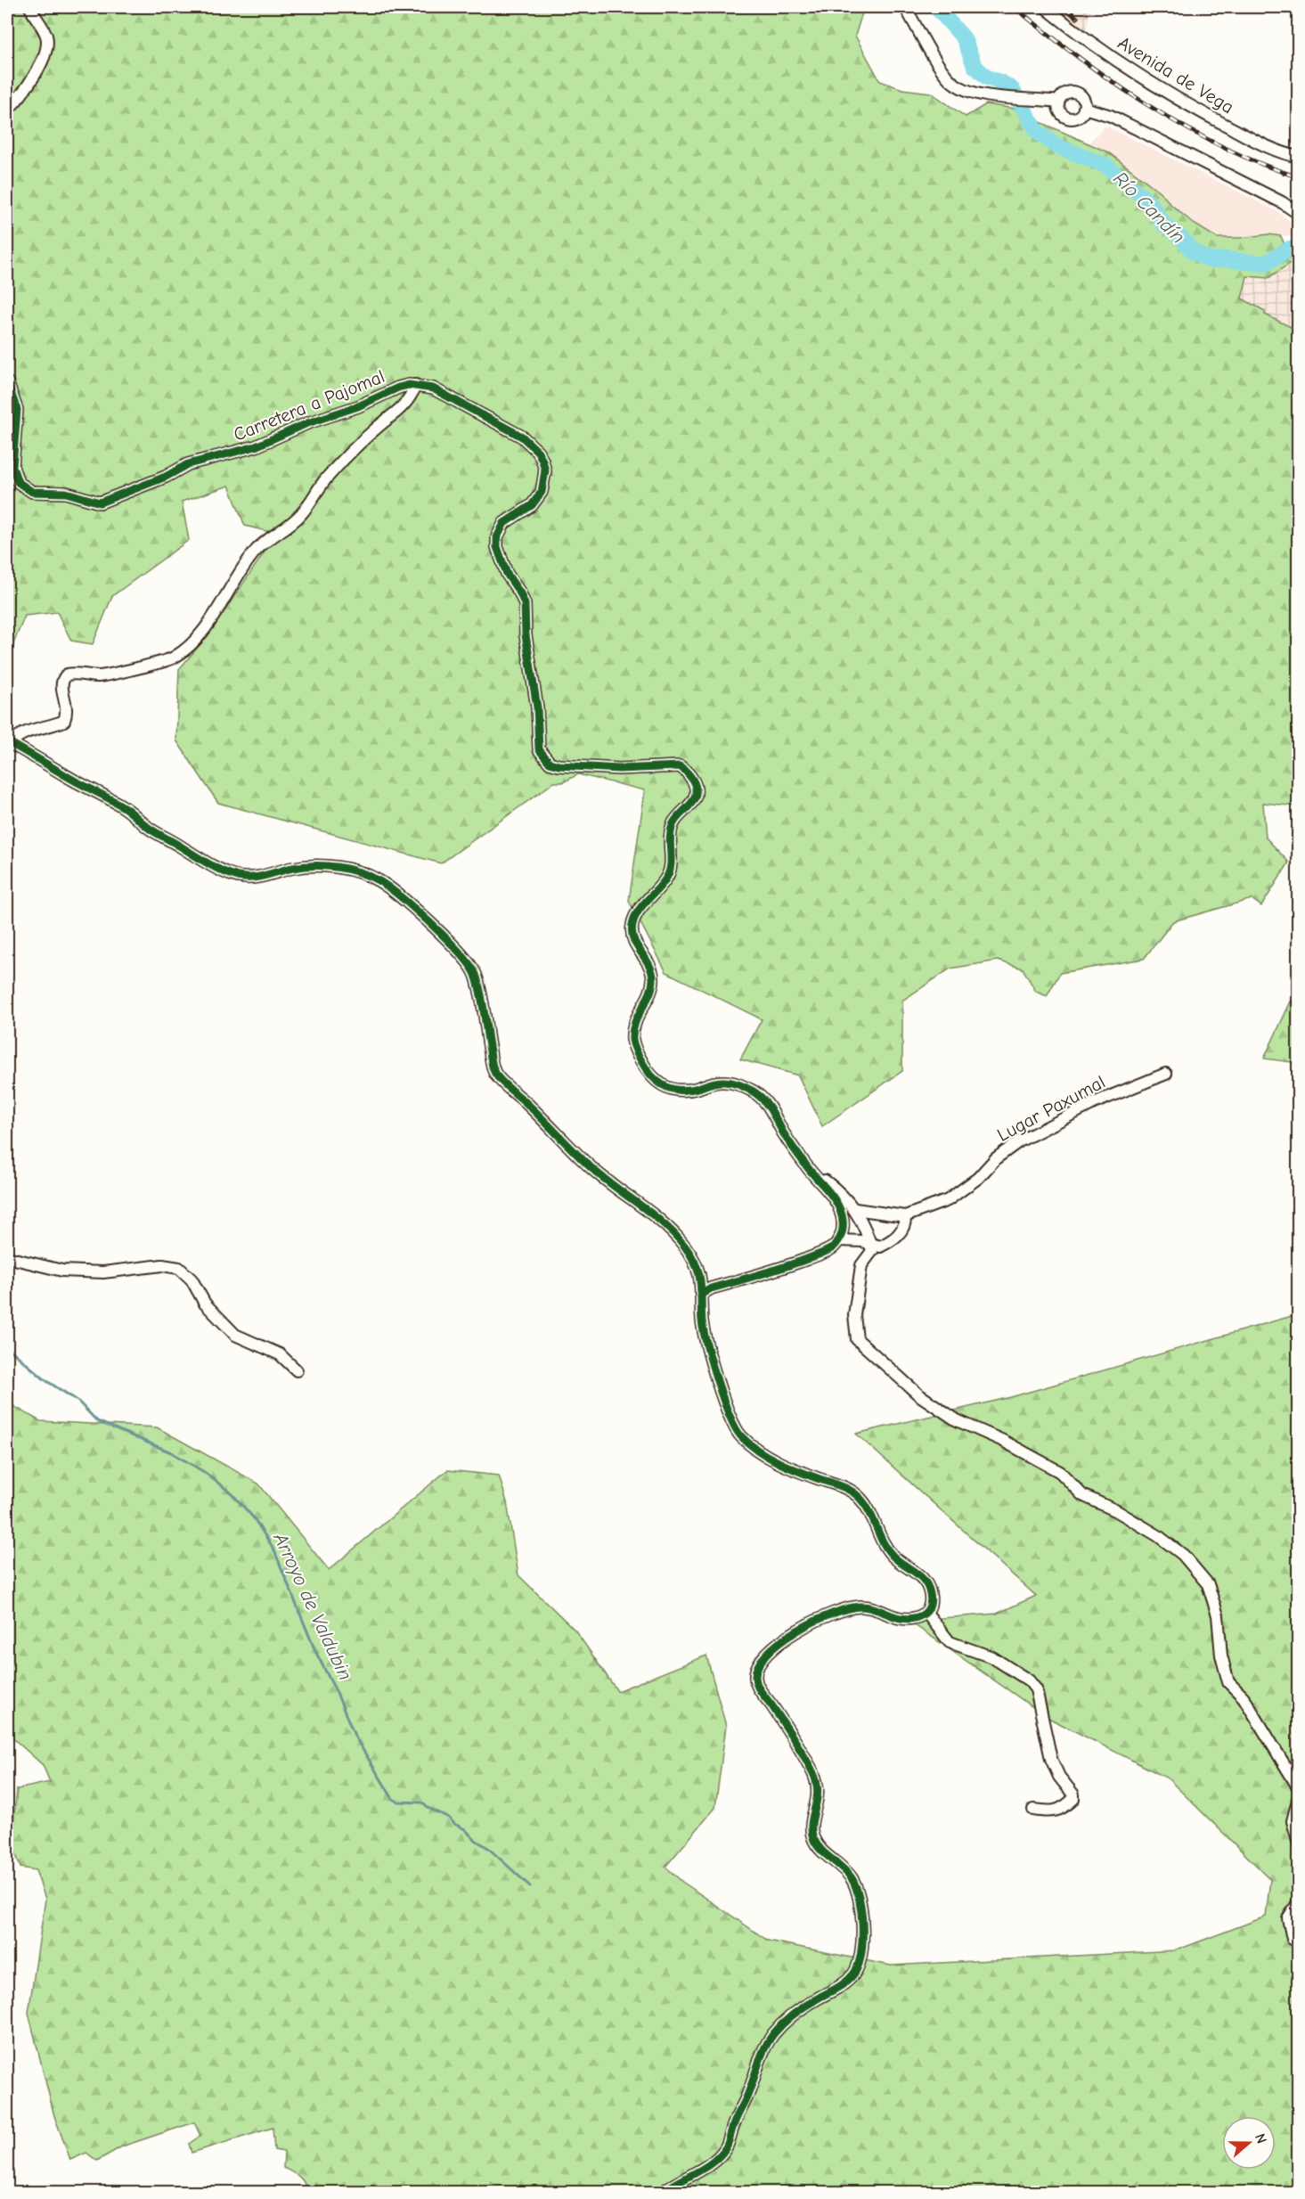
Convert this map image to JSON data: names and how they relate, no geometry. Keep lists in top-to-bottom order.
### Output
{
  "streets": {
    "street": ["Avenida de Vega", "Carretera a Pajomal", "Lugar Paxumal"]
  },
  "water": ["Río Candín", "Arroyo de Valdubin"],
  "north": "right"
}
